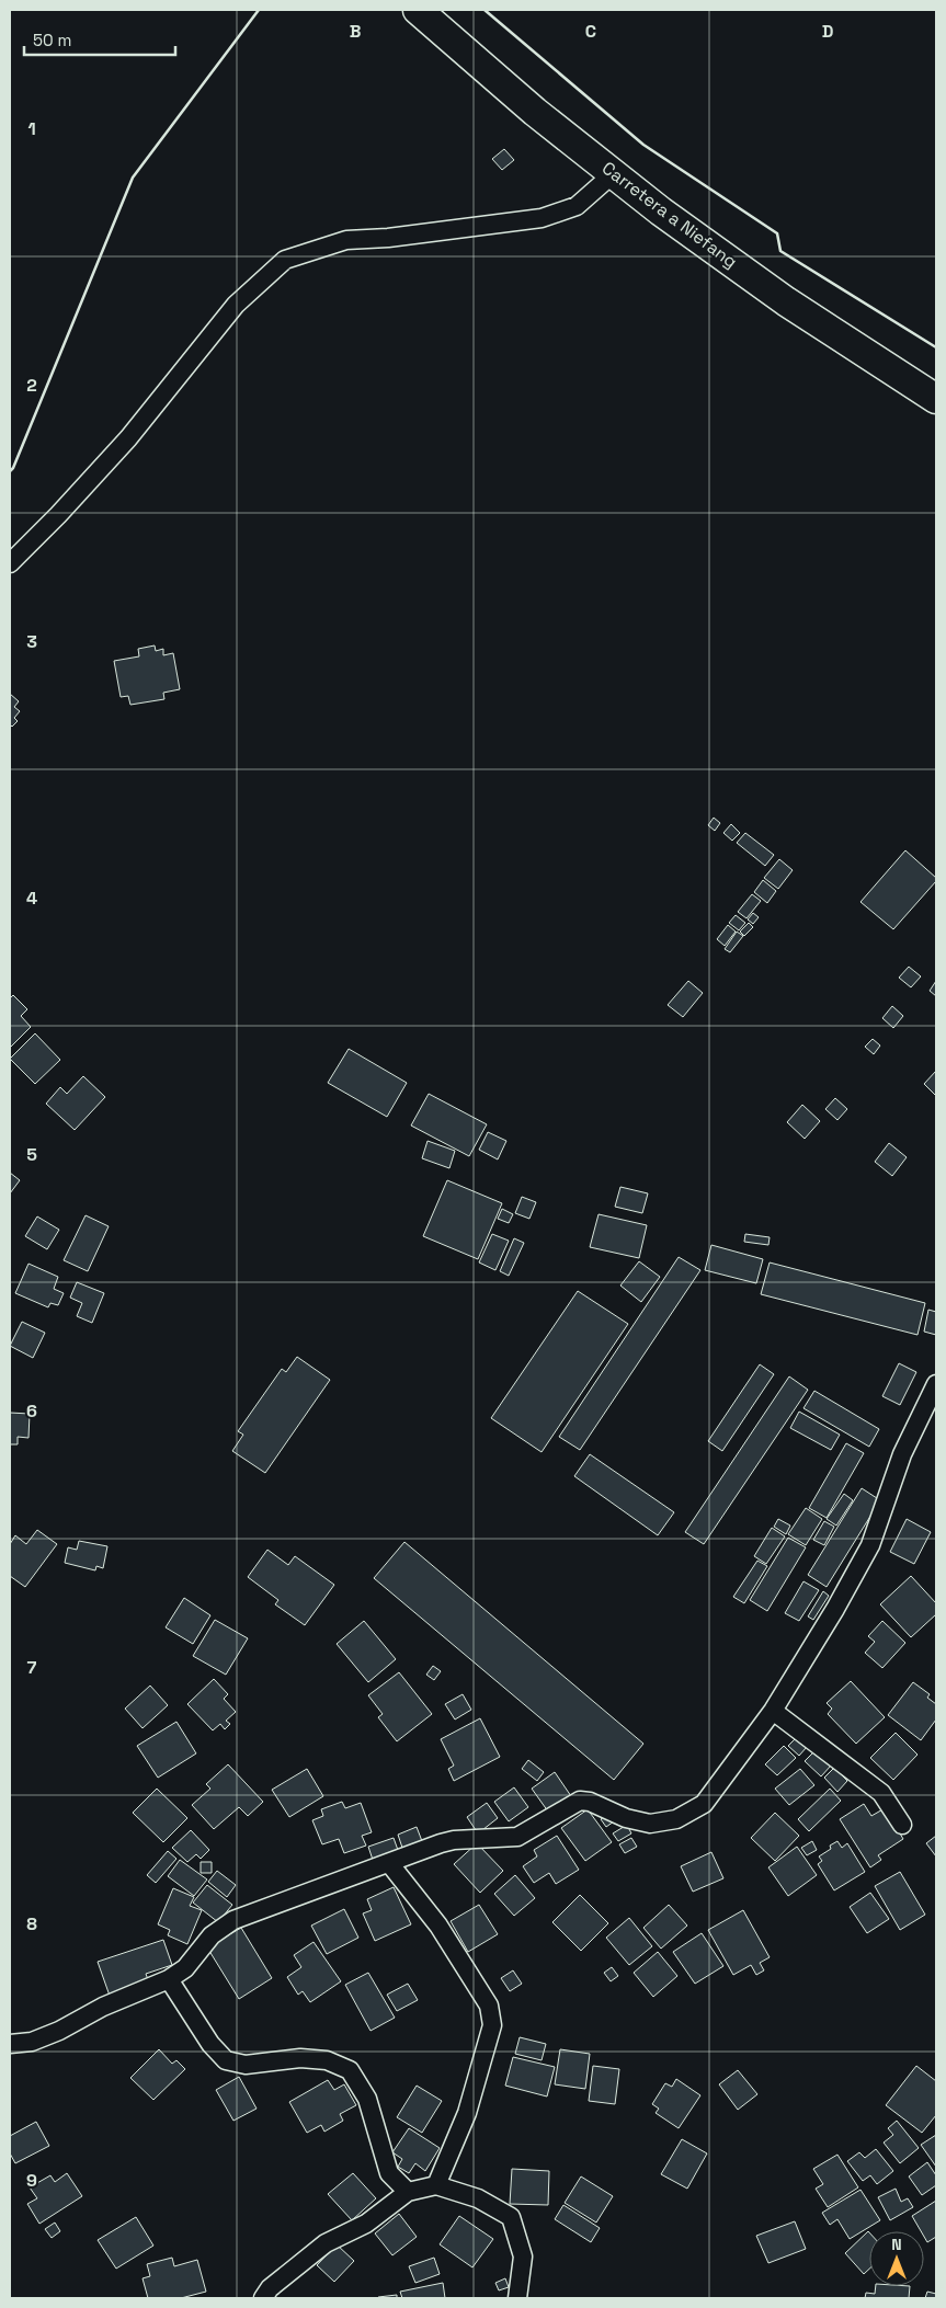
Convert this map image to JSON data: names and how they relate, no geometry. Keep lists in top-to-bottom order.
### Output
{
  "streets": {
    "main road": ["Carretera a Niefang"]
  },
  "scale_bar": "50 m",
  "north": "top",
  "grid": {
    "columns": ["B", "C", "D"],
    "rows": [
      "1",
      "2",
      "3",
      "4",
      "5",
      "6",
      "7",
      "8",
      "9"
    ]
  }
}
